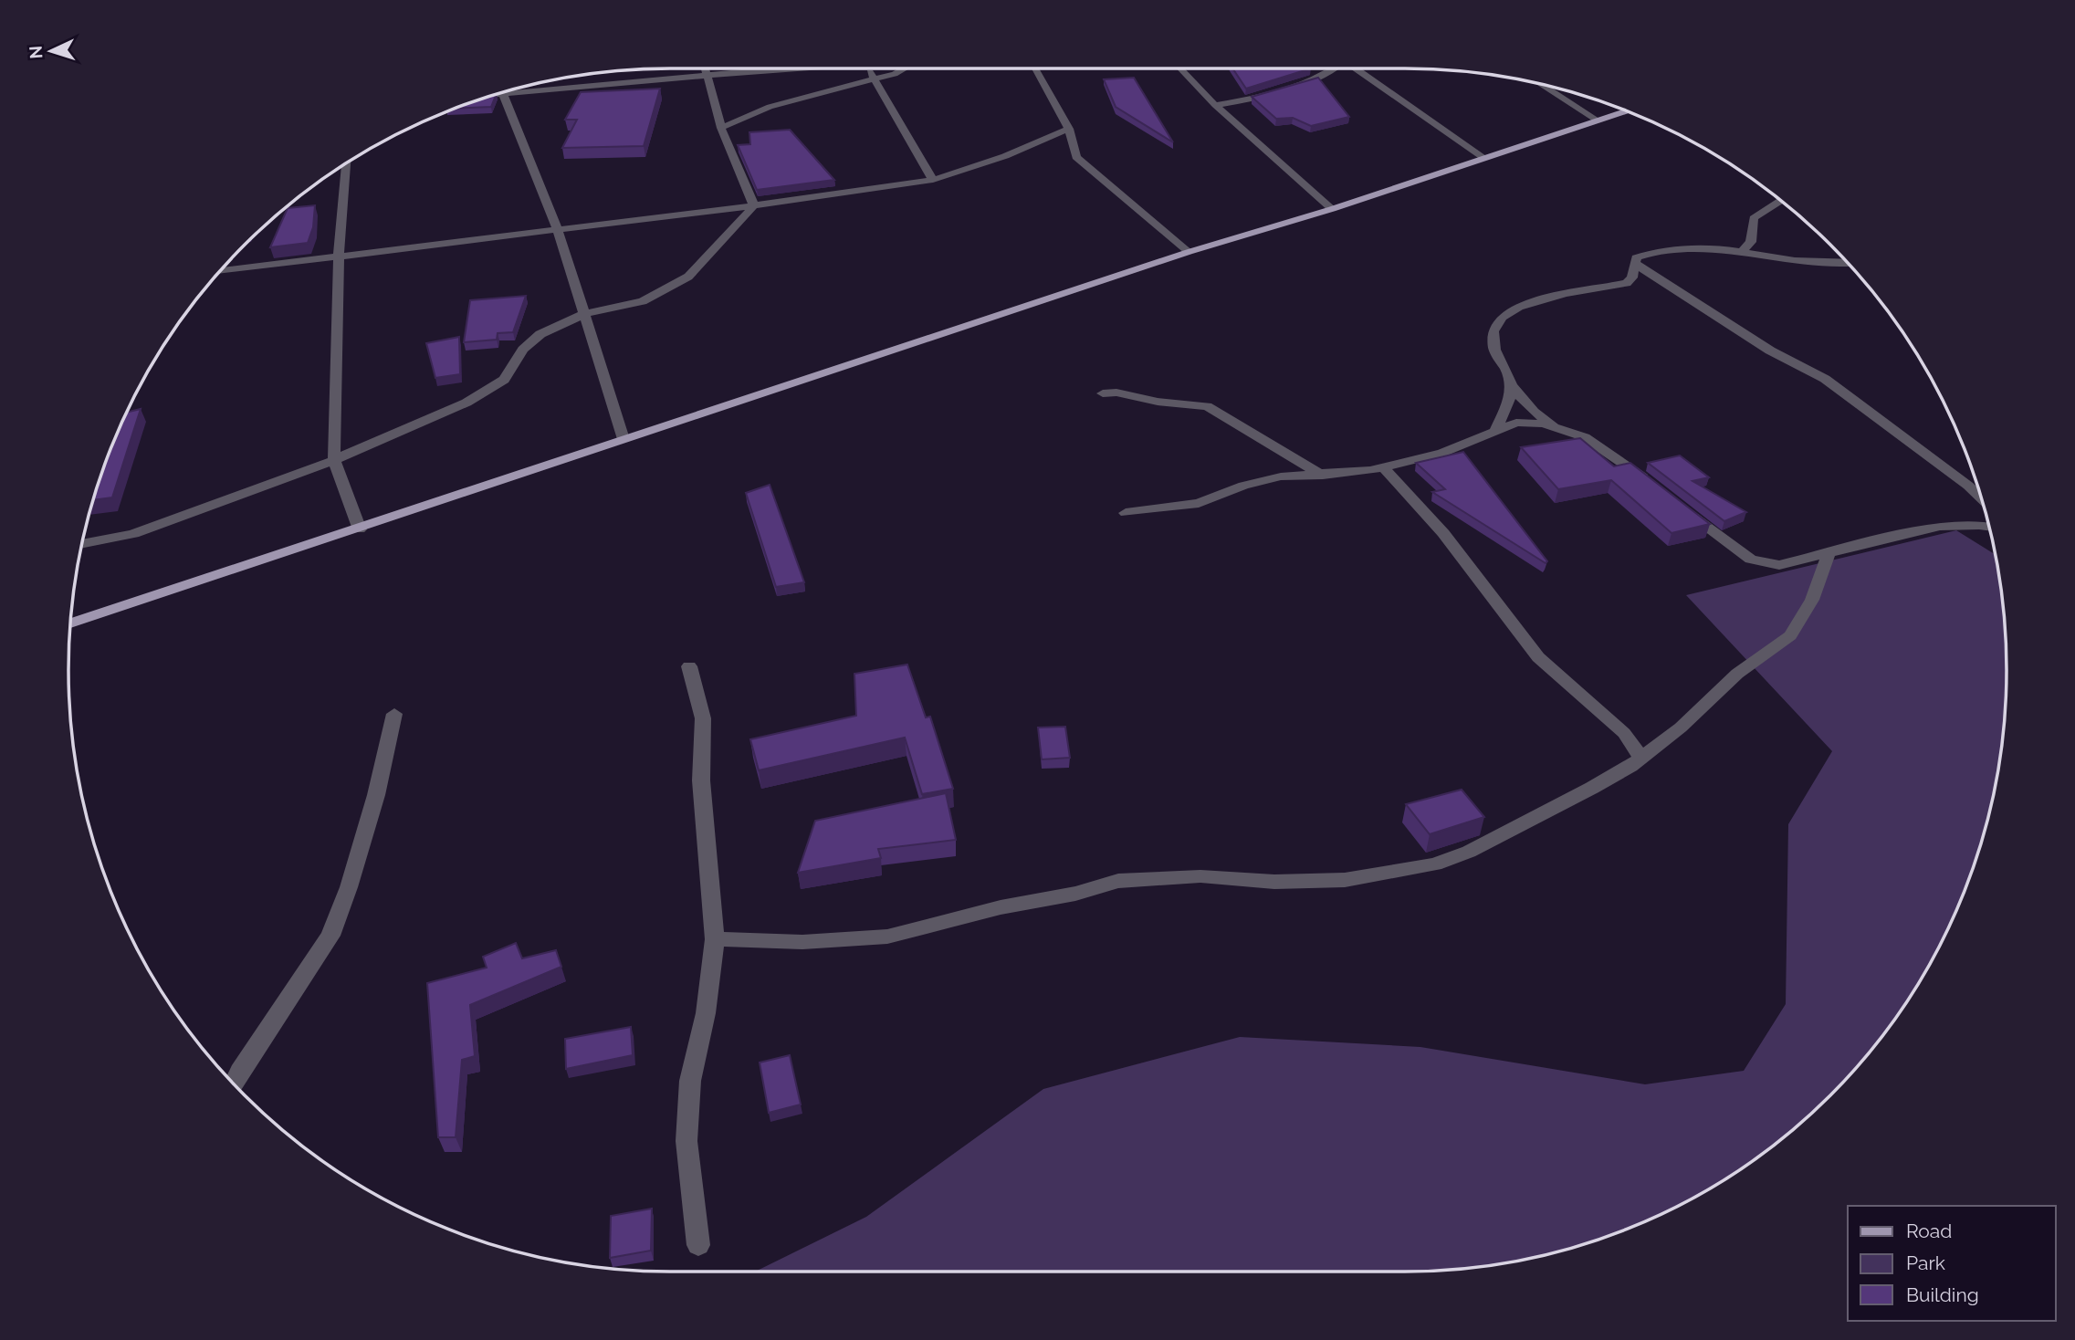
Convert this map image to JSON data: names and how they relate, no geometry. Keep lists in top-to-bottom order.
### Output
{
  "legend": ["Road", "Park", "Building"],
  "north": "left"
}
